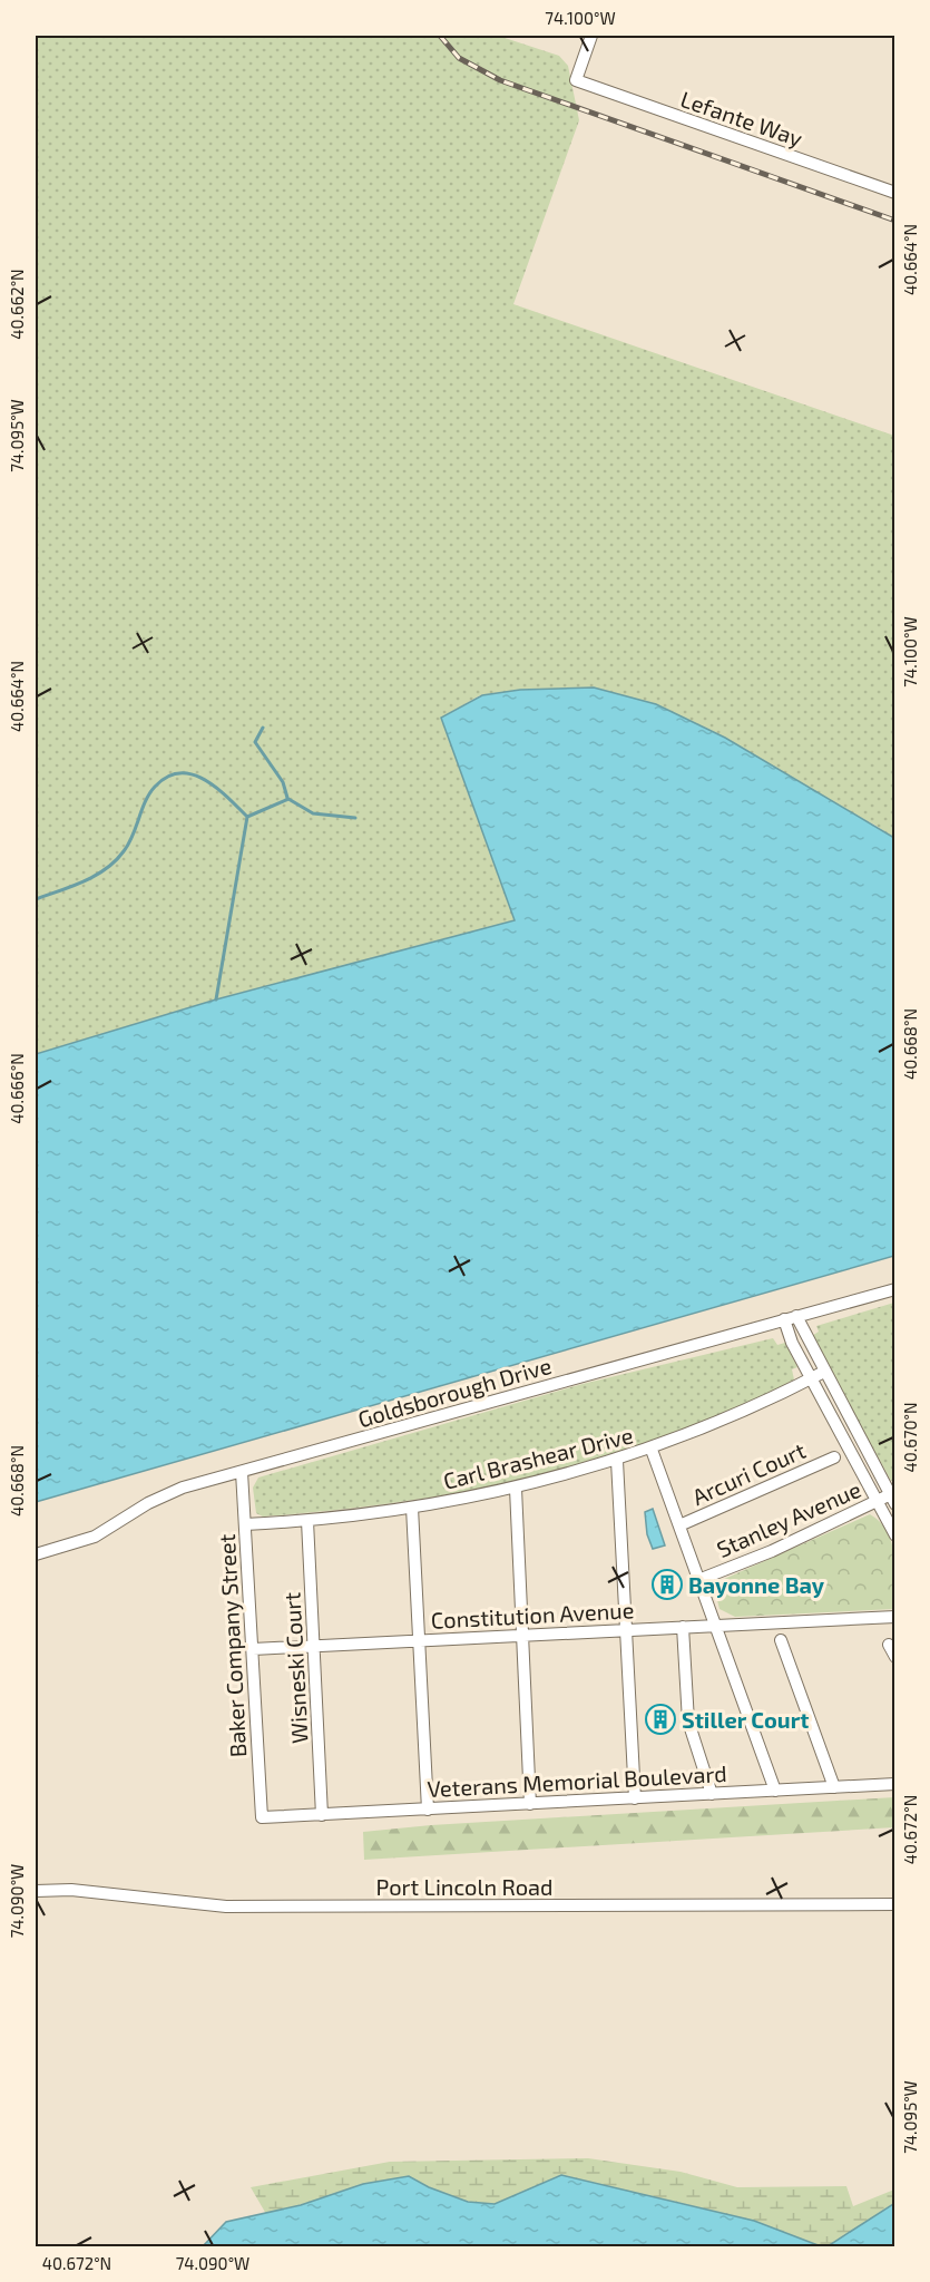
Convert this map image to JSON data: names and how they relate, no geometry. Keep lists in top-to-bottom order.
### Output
{
  "streets": {
    "street": [
      "Lefante Way",
      "Goldsborough Drive",
      "Carl Brashear Drive",
      "Arcuri Court",
      "Stanley Avenue",
      "Constitution Avenue",
      "Baker Company Street",
      "Wisneski Court",
      "Veterans Memorial Boulevard",
      "Port Lincoln Road"
    ]
  },
  "crossings": [
    ["Goldsborough Drive", "Baker Company Street"],
    ["Carl Brashear Drive", "Baker Company Street"],
    ["Carl Brashear Drive", "Wisneski Court"],
    ["Constitution Avenue", "Baker Company Street"],
    ["Constitution Avenue", "Wisneski Court"],
    ["Baker Company Street", "Veterans Memorial Boulevard"],
    ["Wisneski Court", "Veterans Memorial Boulevard"]
  ],
  "places": {
    "building": ["Bayonne Bay", "Stiller Court"]
  },
  "coordinates": [
    "74.100°W",
    "40.664°N",
    "40.662°N",
    "74.095°W",
    "40.668°N",
    "40.666°N",
    "40.670°N",
    "40.672°N",
    "74.090°W"
  ]
}
